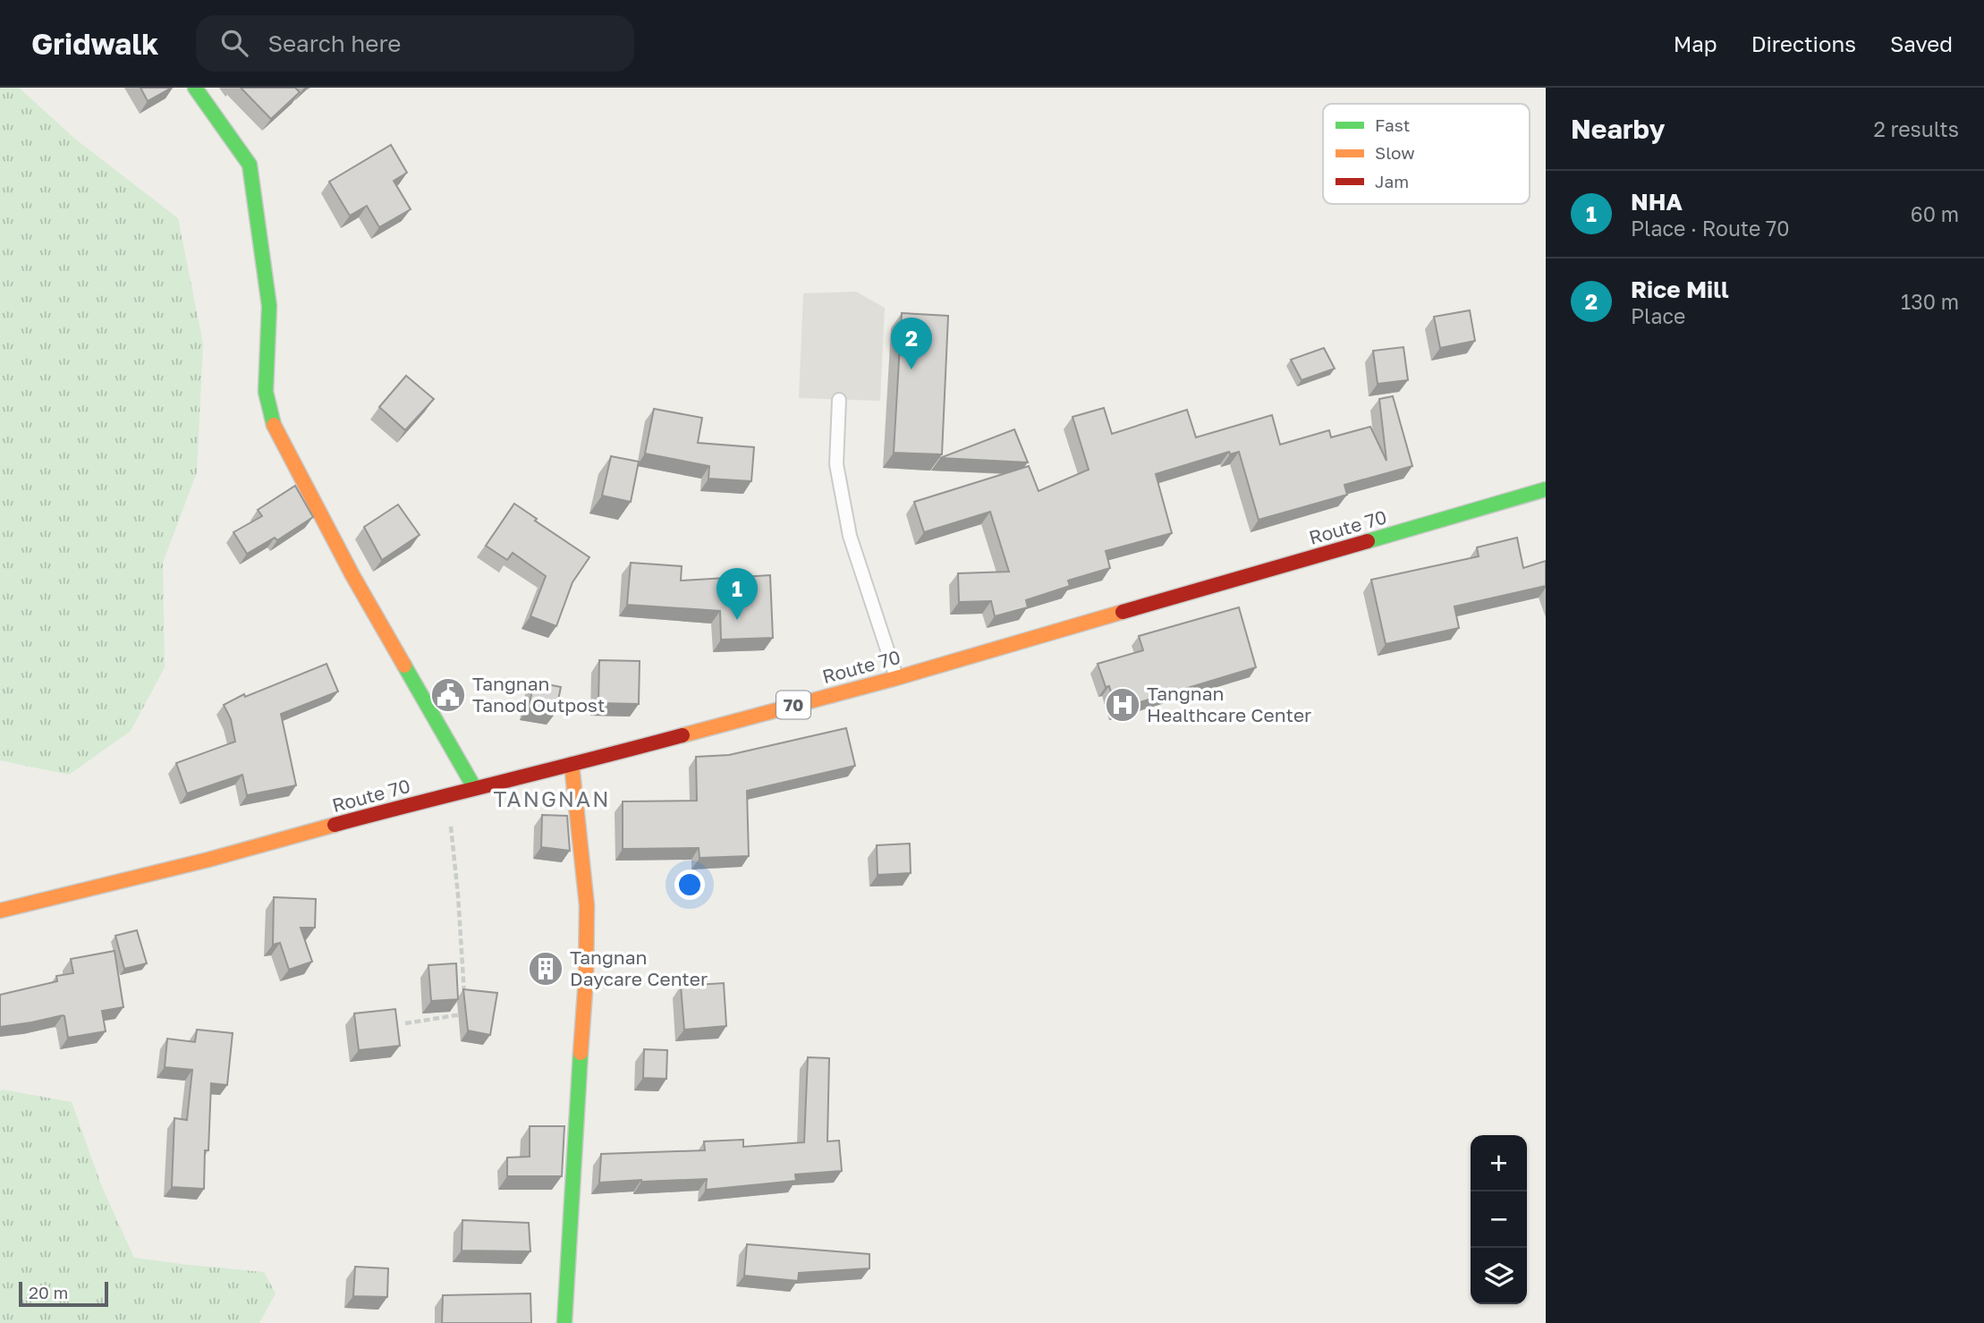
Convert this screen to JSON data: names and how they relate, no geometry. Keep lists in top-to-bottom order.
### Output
{
  "streets": {
    "main road": ["Route 70", "70"]
  },
  "districts": ["TANGNAN"],
  "places": {
    "public building": ["Tangnan Tanod Outpost"],
    "hospital": ["Tangnan Healthcare Center"],
    "building": ["Tangnan Daycare Center"]
  },
  "legend": ["Fast", "Slow", "Jam"],
  "scale_bar": "20 m",
  "page": {
    "header": "Gridwalk",
    "search": "Search here",
    "nav": ["Map", "Directions", "Saved"],
    "heading": ["Nearby", "2 results"],
    "list": [
      {
        "mark": "1",
        "name": "NHA",
        "note": "Place · Route 70",
        "value": "60 m"
      },
      {
        "mark": "2",
        "name": "Rice Mill",
        "note": "Place",
        "value": "130 m"
      }
    ],
    "pins": ["2", "1"],
    "map_buttons": ["+", "−"],
    "scale": "20 m"
  }
}
